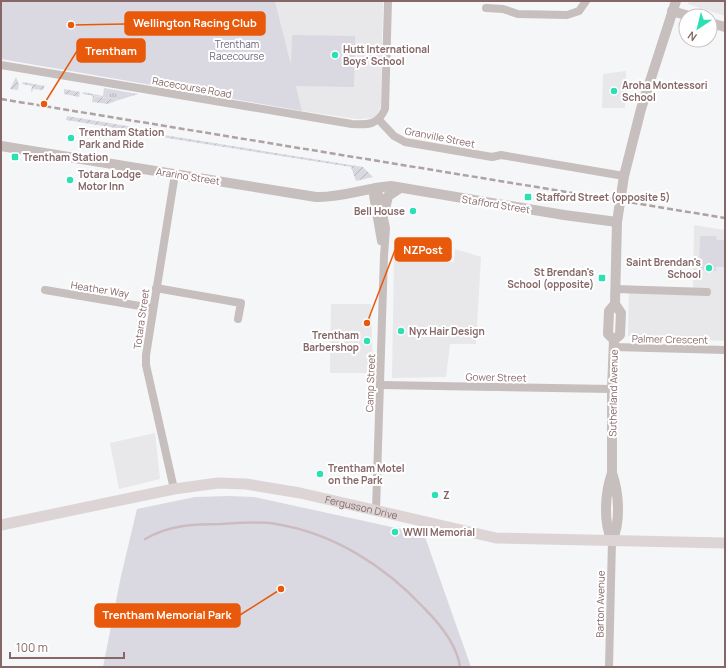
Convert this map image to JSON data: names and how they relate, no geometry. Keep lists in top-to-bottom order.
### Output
{
  "streets": {
    "main road": ["Fergusson Drive"],
    "street": [
      "Racecourse Road",
      "Granville Street",
      "Ararino Street",
      "Stafford Street",
      "Heather Way",
      "Totara Street",
      "Palmer Crescent",
      "Gower Street",
      "Camp Street",
      "Sutherland Avenue",
      "Barton Avenue"
    ]
  },
  "crossings": [
    ["Racecourse Road", "Granville Street"],
    ["Granville Street", "Sutherland Avenue"],
    ["Ararino Street", "Stafford Street"],
    ["Ararino Street", "Totara Street"],
    ["Ararino Street", "Camp Street"],
    ["Stafford Street", "Camp Street"],
    ["Stafford Street", "Sutherland Avenue"],
    ["Heather Way", "Totara Street"],
    ["Totara Street", "Fergusson Drive"],
    ["Palmer Crescent", "Sutherland Avenue"],
    ["Gower Street", "Camp Street"],
    ["Gower Street", "Sutherland Avenue"],
    ["Camp Street", "Fergusson Drive"],
    ["Sutherland Avenue", "Fergusson Drive"],
    ["Sutherland Avenue", "Barton Avenue"],
    ["Fergusson Drive", "Barton Avenue"]
  ],
  "parks": ["Trentham Racecourse"],
  "places": {
    "other": [
      "Wellington Racing Club",
      "Hutt International Boys' School",
      "Aroha Montessori School",
      "Trentham",
      "Trentham Station Park and Ride",
      "Totara Lodge Motor Inn",
      "Bell House",
      "Saint Brendan's School",
      "NZPost",
      "Nyx Hair Design",
      "Trentham Barbershop",
      "Trentham Motel on the Park",
      "Z",
      "WWII Memorial",
      "Trentham Memorial Park"
    ],
    "transit": ["Trentham Station", "Stafford Street (opposite 5)", "St Brendan's School (opposite)"]
  },
  "scale_bar": "100 m",
  "north": "bottom left"
}
